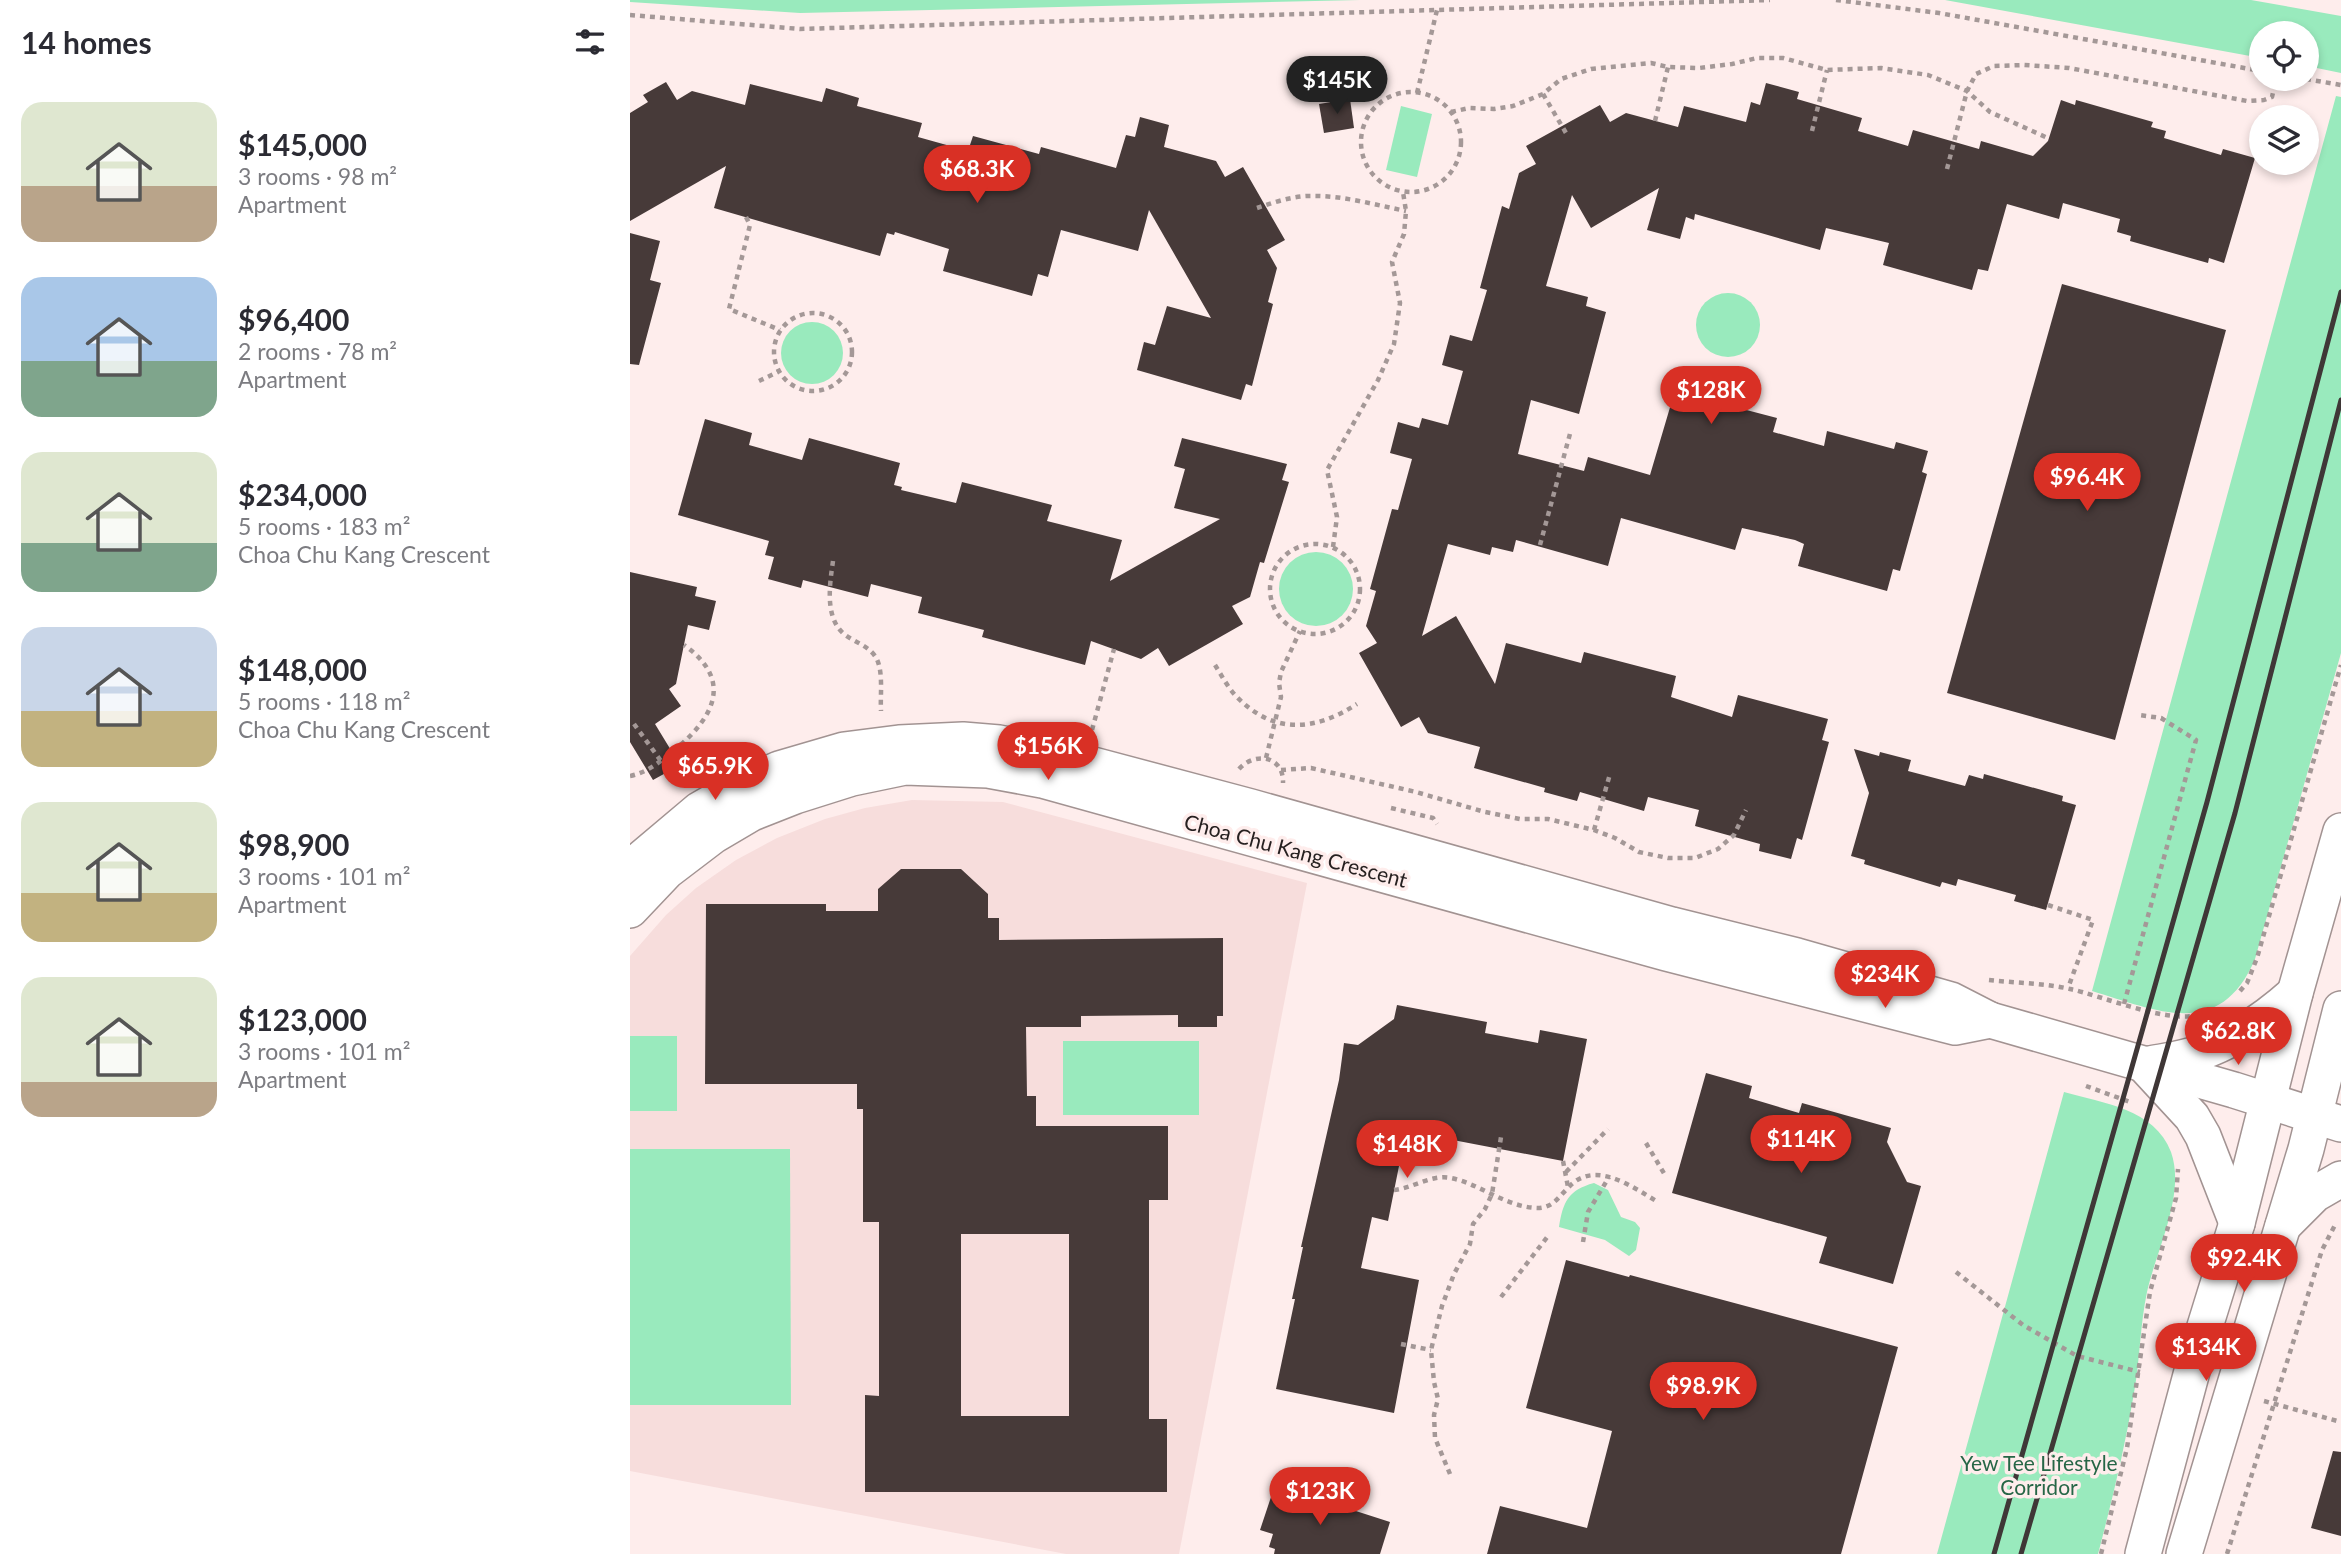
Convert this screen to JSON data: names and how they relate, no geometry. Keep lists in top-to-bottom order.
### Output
{
  "streets": {
    "street": ["Choa Chu Kang Crescent"]
  },
  "parks": ["Yew Tee Lifestyle Corridor"],
  "page": {
    "heading": "14 homes",
    "price": [
      "$145K",
      "$68.3K",
      "$128K",
      "$96.4K",
      "$156K",
      "$65.9K",
      "$234K",
      "$62.8K",
      "$114K",
      "$148K",
      "$92.4K",
      "$134K",
      "$98.9K",
      "$123K"
    ],
    "list": [
      {
        "name": "$145,000",
        "note": "3 rooms · 98 m² · Apartment"
      },
      {
        "name": "$96,400",
        "note": "2 rooms · 78 m² · Apartment"
      },
      {
        "name": "$234,000",
        "note": "5 rooms · 183 m² · Choa Chu Kang Crescent"
      },
      {
        "name": "$148,000",
        "note": "5 rooms · 118 m² · Choa Chu Kang Crescent"
      },
      {
        "name": "$98,900",
        "note": "3 rooms · 101 m² · Apartment"
      },
      {
        "name": "$123,000",
        "note": "3 rooms · 101 m² · Apartment"
      }
    ]
  }
}
